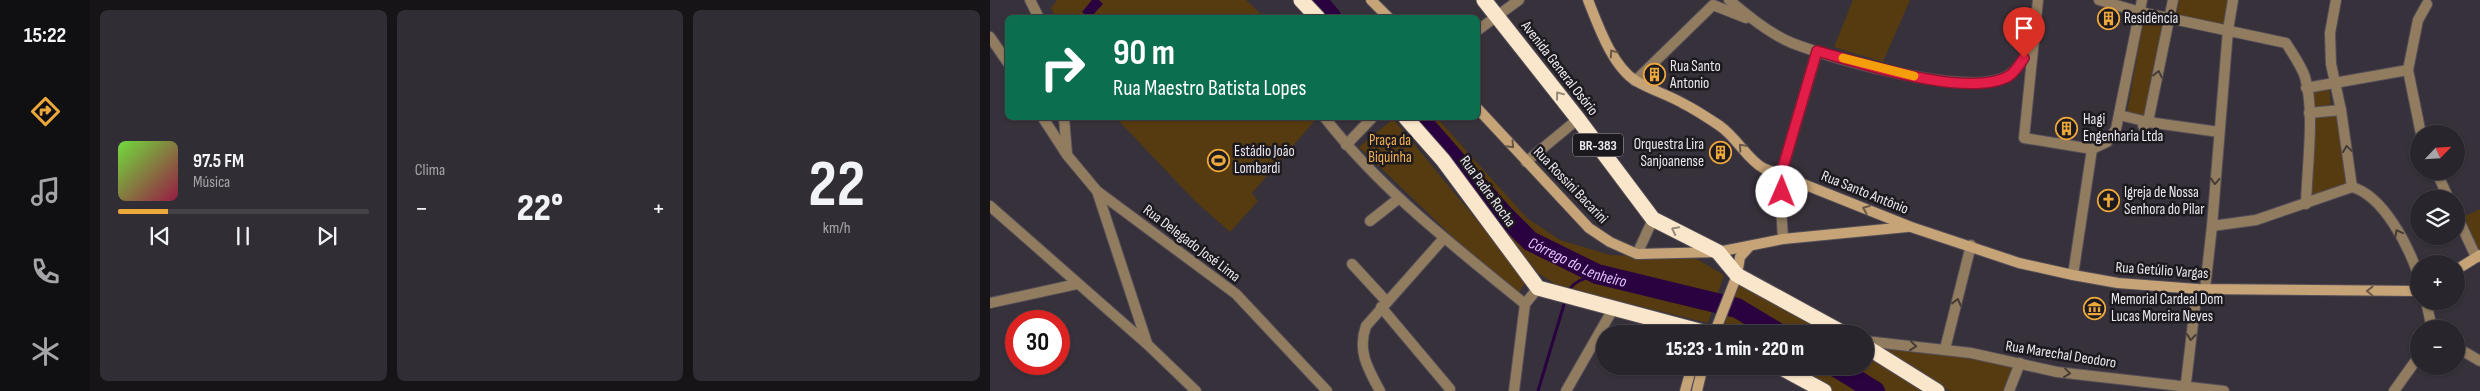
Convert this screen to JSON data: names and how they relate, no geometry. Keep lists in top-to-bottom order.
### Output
{
  "streets": {
    "highway": ["Avenida General Osório", "BR-383", "Rua Padre Rocha"],
    "street": [
      "Rua Rossini Bacarini",
      "Rua Santo Antônio",
      "Rua Delegado José Lima",
      "Rua Getúlio Vargas",
      "Rua Marechal Deodoro"
    ]
  },
  "crossings": [
    ["Avenida General Osório", "BR-383"],
    ["Avenida General Osório", "Rua Rossini Bacarini"],
    ["Rua Rossini Bacarini", "Rua Santo Antônio"],
    ["Rua Rossini Bacarini", "Rua Getúlio Vargas"],
    ["Rua Santo Antônio", "Rua Getúlio Vargas"]
  ],
  "one_way": ["Avenida General Osório", "Rua Santo Antônio", "Rua Marechal Deodoro"],
  "water": ["Córrego do Lenheiro"],
  "parks": ["Praça da Biquinha"],
  "places": {
    "building": [
      "Residência",
      "Rua Santo Antonio",
      "Hagi Engenharia Ltda",
      "Orquestra Lira Sanjoanense"
    ],
    "sports": ["Estádio João Lombardi"],
    "church": ["Igreja de Nossa Senhora do Pilar"],
    "museum": ["Memorial Cardeal Dom Lucas Moreira Neves"]
  },
  "north": "top right",
  "page": {
    "tabs": "15:22",
    "tile": [
      "Clima",
      ["22", "km/h"]
    ],
    "turn": ["90 m", "Rua Maestro Batista Lopes"],
    "map_buttons": ["+", "−"],
    "song": ["97.5 FM", "Música"],
    "heat": ["−", "22°", "+"],
    "limit": "30",
    "trip": "15:23 · 1 min · 220 m"
  }
}
